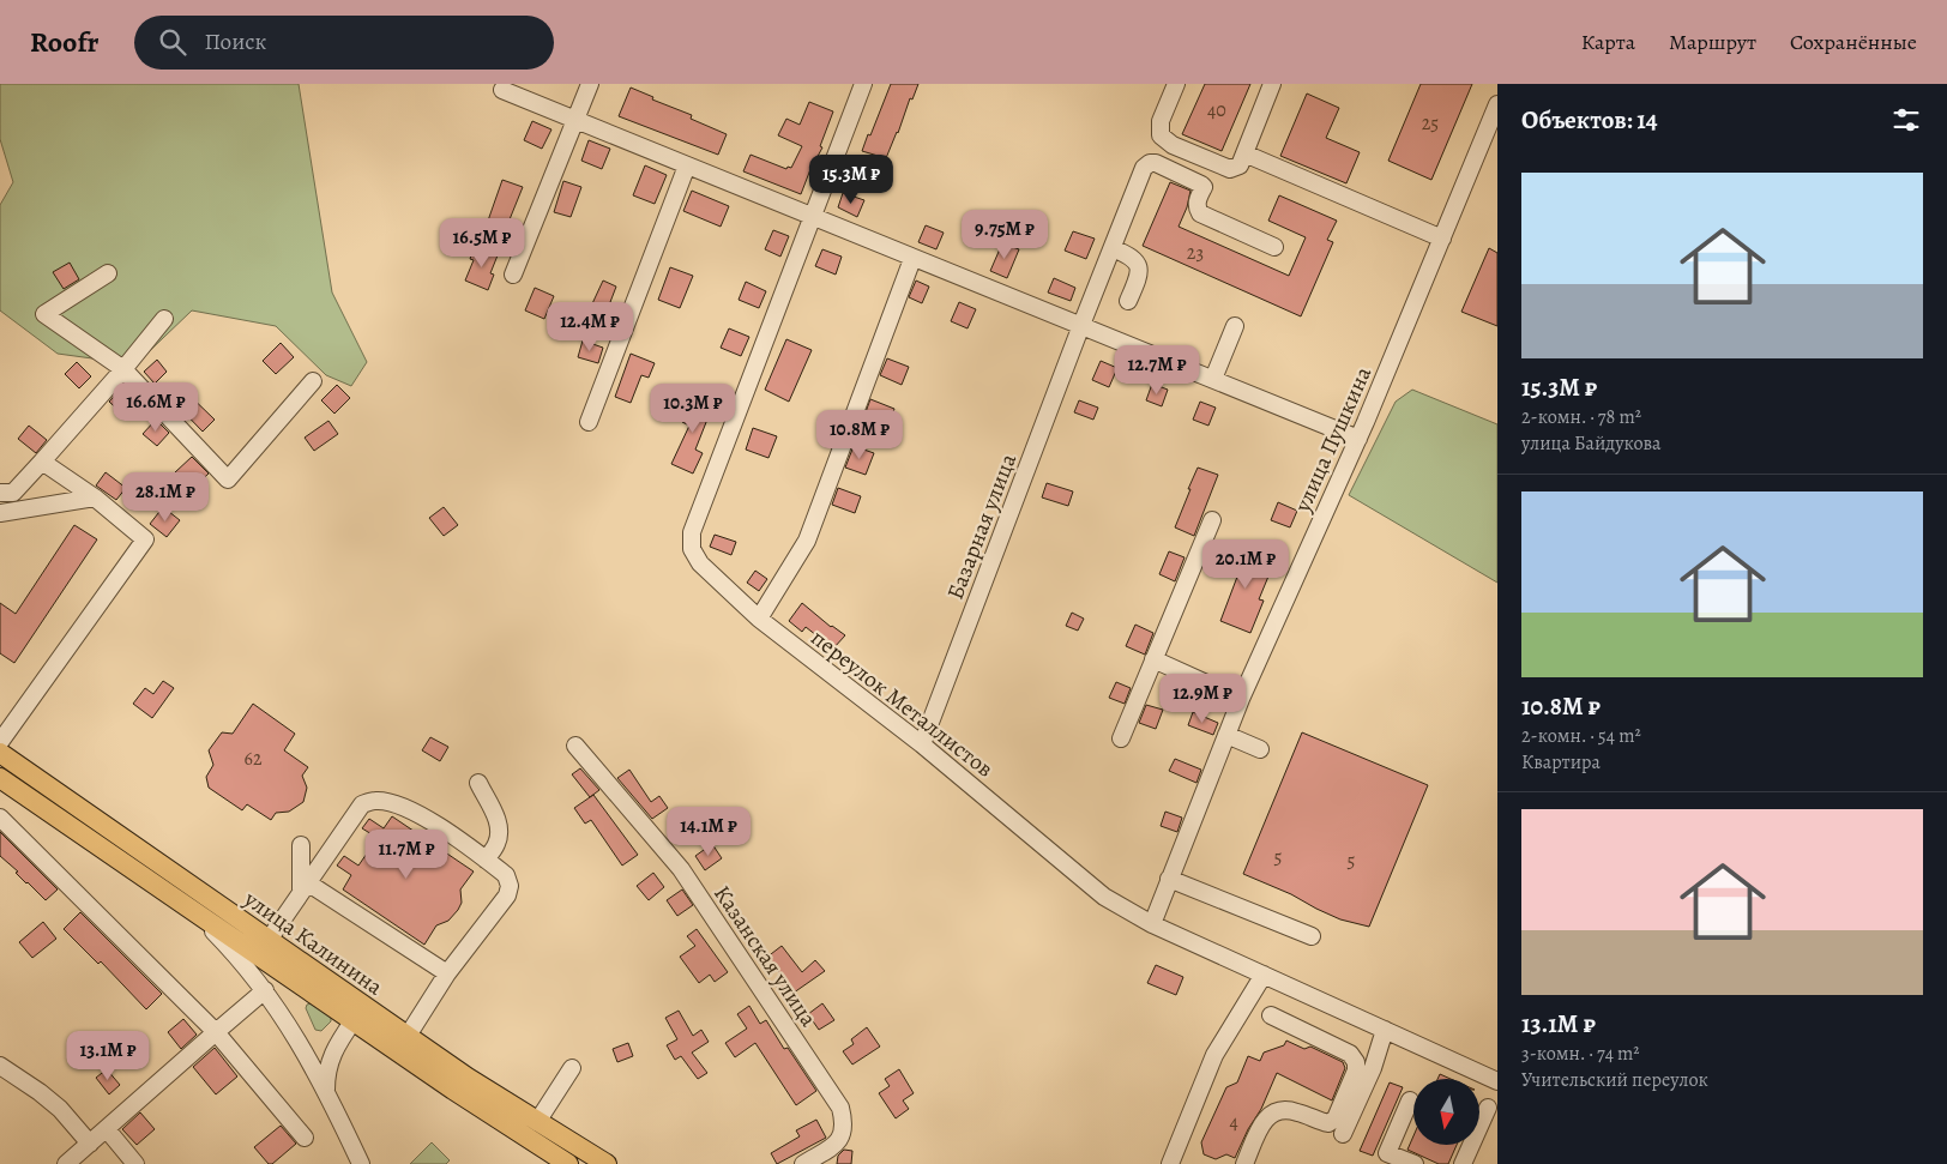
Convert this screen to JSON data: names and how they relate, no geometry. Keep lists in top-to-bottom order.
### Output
{
  "streets": {
    "main road": ["улица Калинина"],
    "street": [
      "улица Пушкина",
      "Базарная улица",
      "переулок Металлистов",
      "Казанская улица"
    ]
  },
  "crossings": [
    ["улица Пушкина", "переулок Металлистов"],
    ["Базарная улица", "переулок Металлистов"]
  ],
  "house_numbers": [
    "40",
    "25",
    "23",
    "62",
    "5",
    "5",
    "4"
  ],
  "north": "bottom",
  "page": {
    "header": "Roofr",
    "search": "Поиск",
    "nav": ["Карта", "Маршрут", "Сохранённые"],
    "heading": "Объектов: 14",
    "price": [
      "15.3M ₽",
      "9.75M ₽",
      "16.5M ₽",
      "12.4M ₽",
      "12.7M ₽",
      "16.6M ₽",
      "10.3M ₽",
      "10.8M ₽",
      "28.1M ₽",
      "20.1M ₽",
      "12.9M ₽",
      "14.1M ₽",
      "11.7M ₽",
      "13.1M ₽"
    ],
    "list": [
      {
        "name": "15.3M ₽",
        "note": "2-комн. · 78 m² · улица Байдукова"
      },
      {
        "name": "10.8M ₽",
        "note": "2-комн. · 54 m² · Квартира"
      },
      {
        "name": "13.1M ₽",
        "note": "3-комн. · 74 m² · Учительский переулок"
      }
    ]
  }
}
